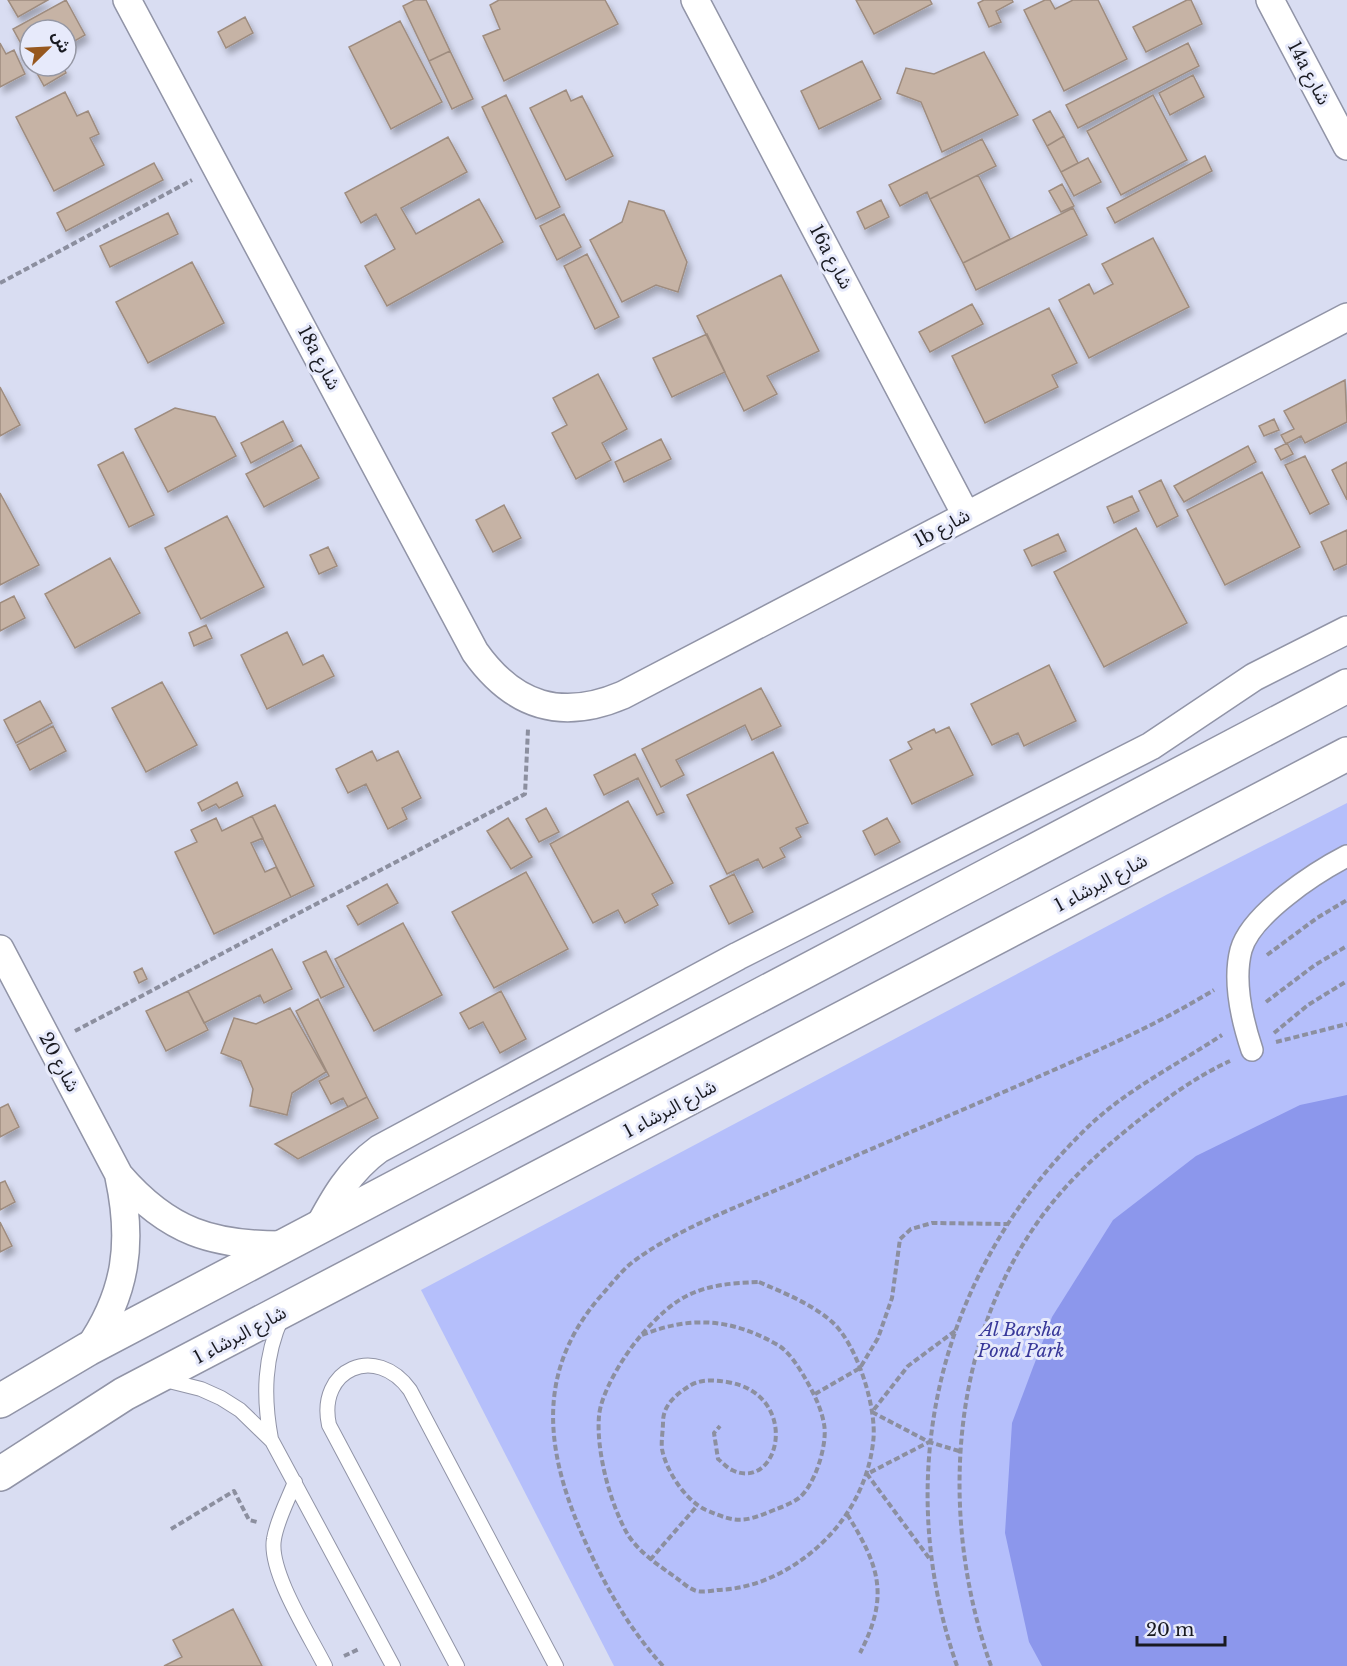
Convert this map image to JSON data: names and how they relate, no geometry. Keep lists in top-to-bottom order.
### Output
{
  "streets": {
    "street": [
      "14a شارع",
      "16a شارع",
      "18a شارع",
      "1b شارع",
      "شارع البرشاء 1",
      "شارع 20"
    ]
  },
  "crossings": [
    ["16a شارع", "1b شارع"],
    ["18a شارع", "1b شارع"]
  ],
  "parks": ["Al Barsha Pond Park"],
  "scale_bar": "20 m",
  "north": "top right"
}
